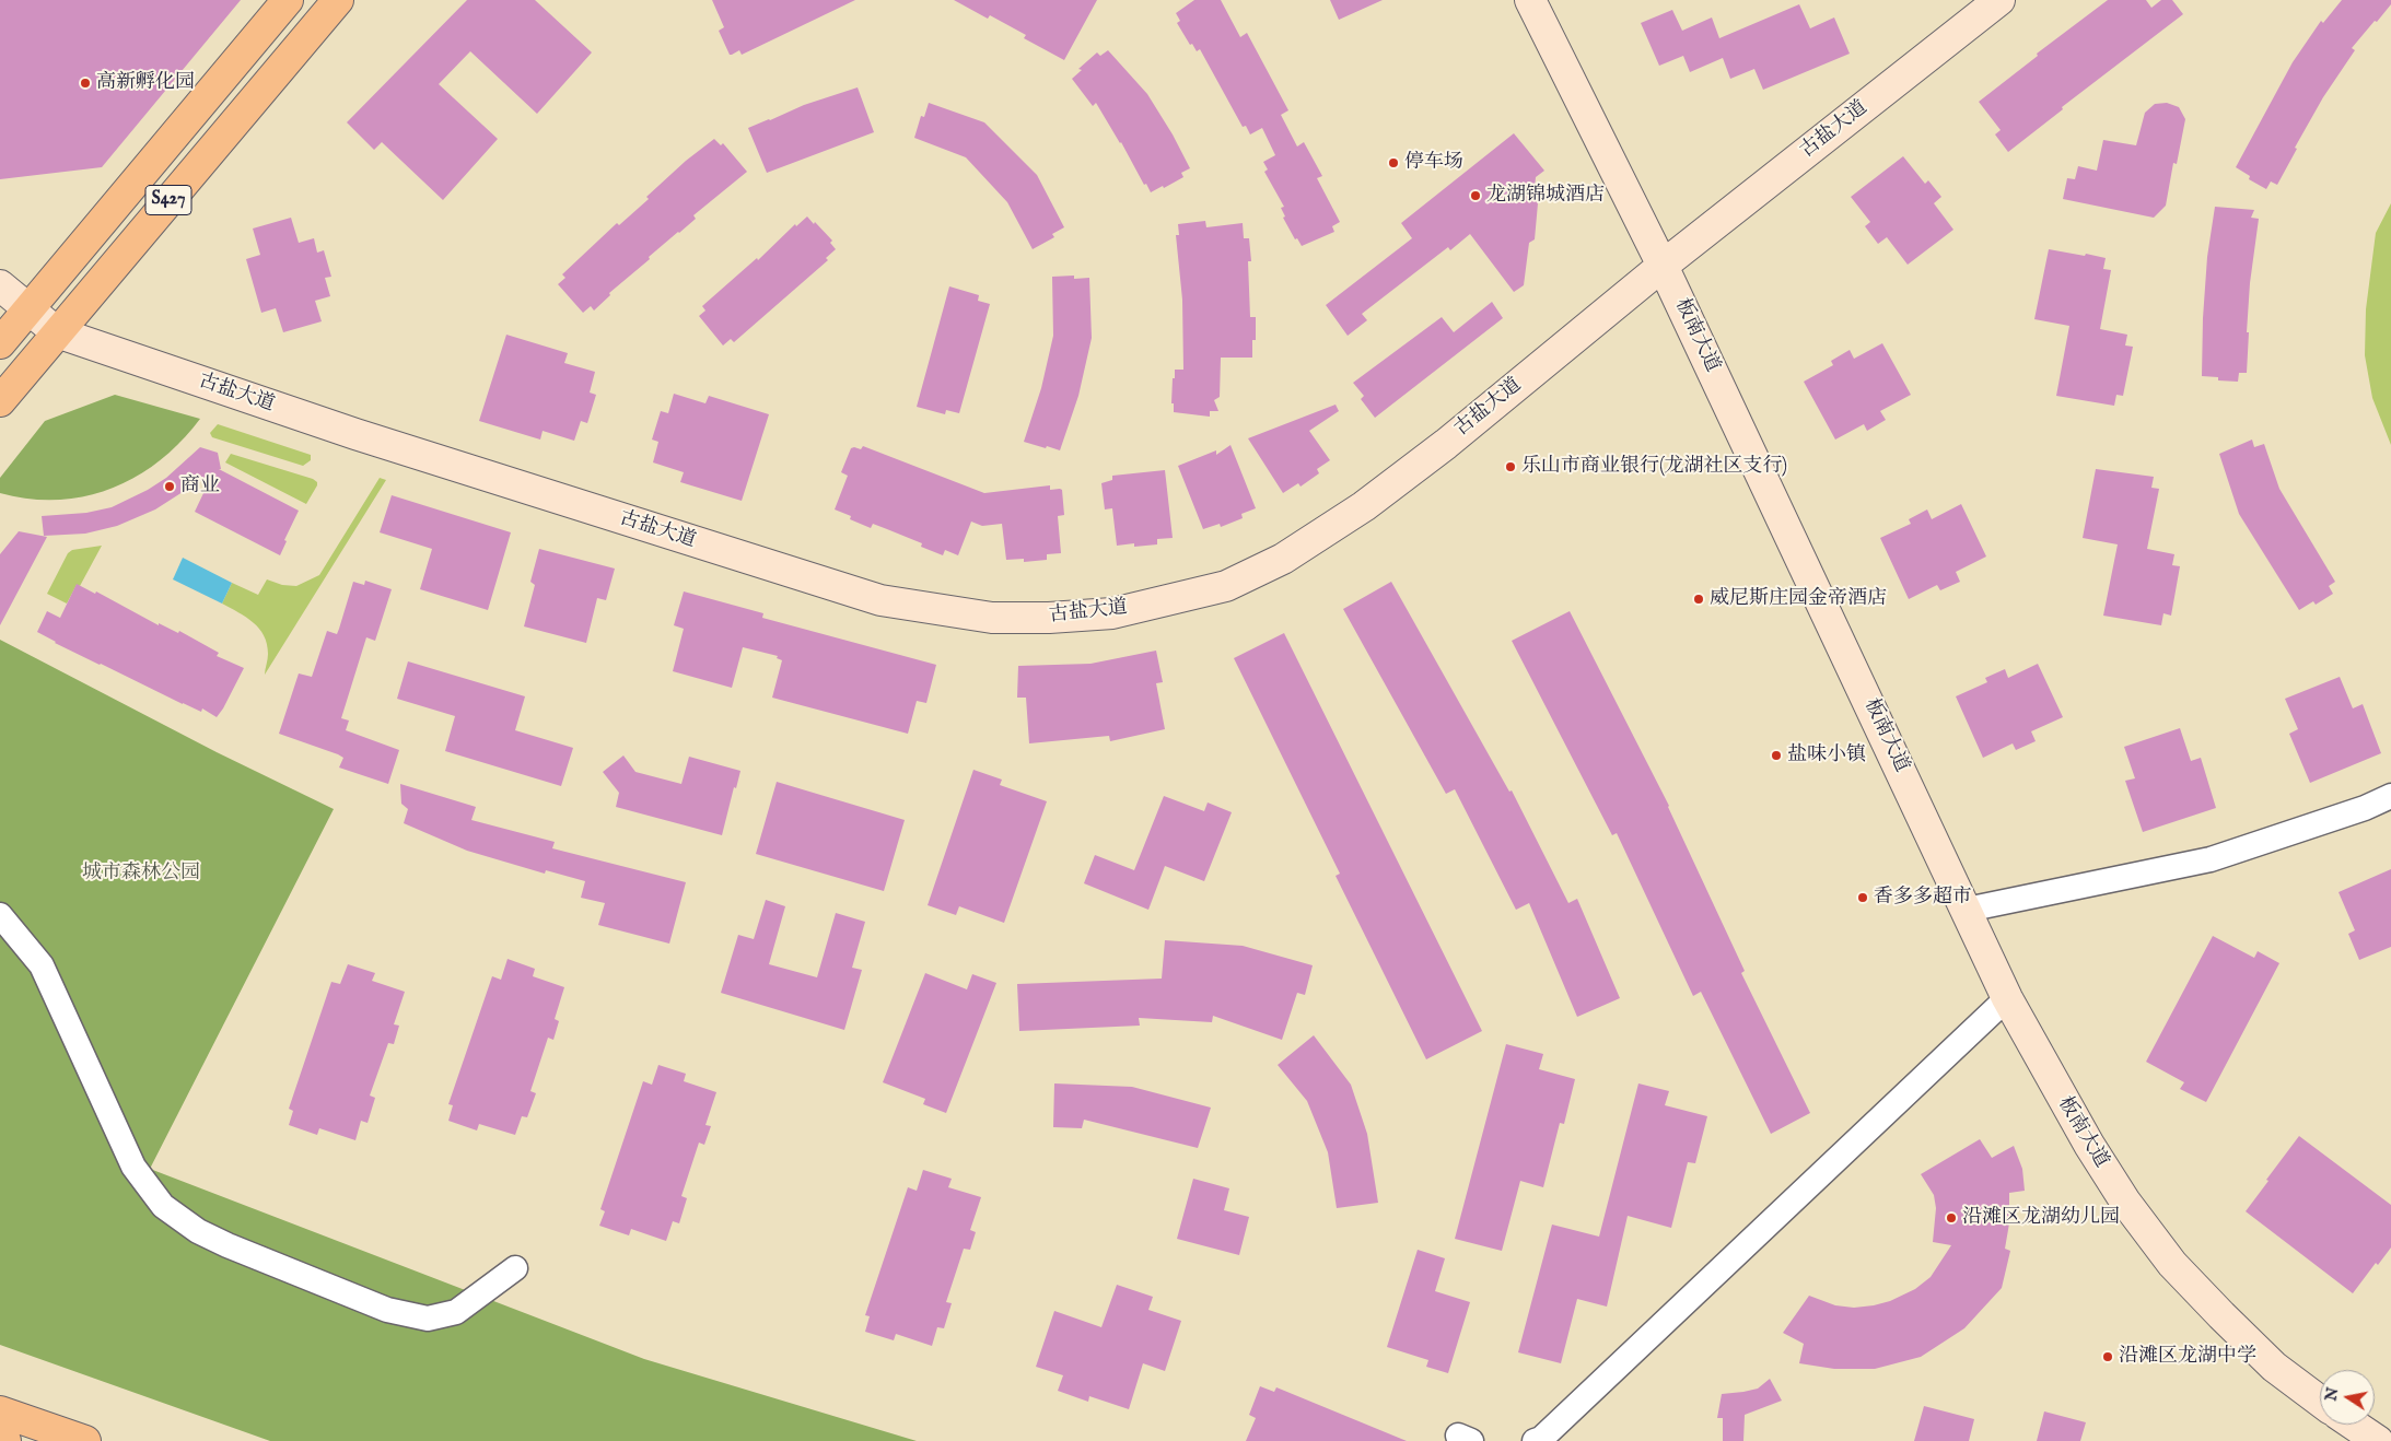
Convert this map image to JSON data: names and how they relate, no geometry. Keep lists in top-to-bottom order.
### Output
{
  "streets": {
    "main road": ["S427"],
    "street": ["古盐大道", "板南大道"]
  },
  "crossings": [
    ["古盐大道", "S427"],
    ["古盐大道", "板南大道"]
  ],
  "parks": ["城市森林公园"],
  "places": [
    "高新孵化园",
    "停车场",
    "龙湖锦城酒店",
    "乐山市商业银行(龙湖社区支行)",
    "商业",
    "威尼斯庄园金帝酒店",
    "盐味小镇",
    "香多多超市",
    "沿滩区龙湖幼儿园",
    "沿滩区龙湖中学"
  ],
  "north": "left"
}
